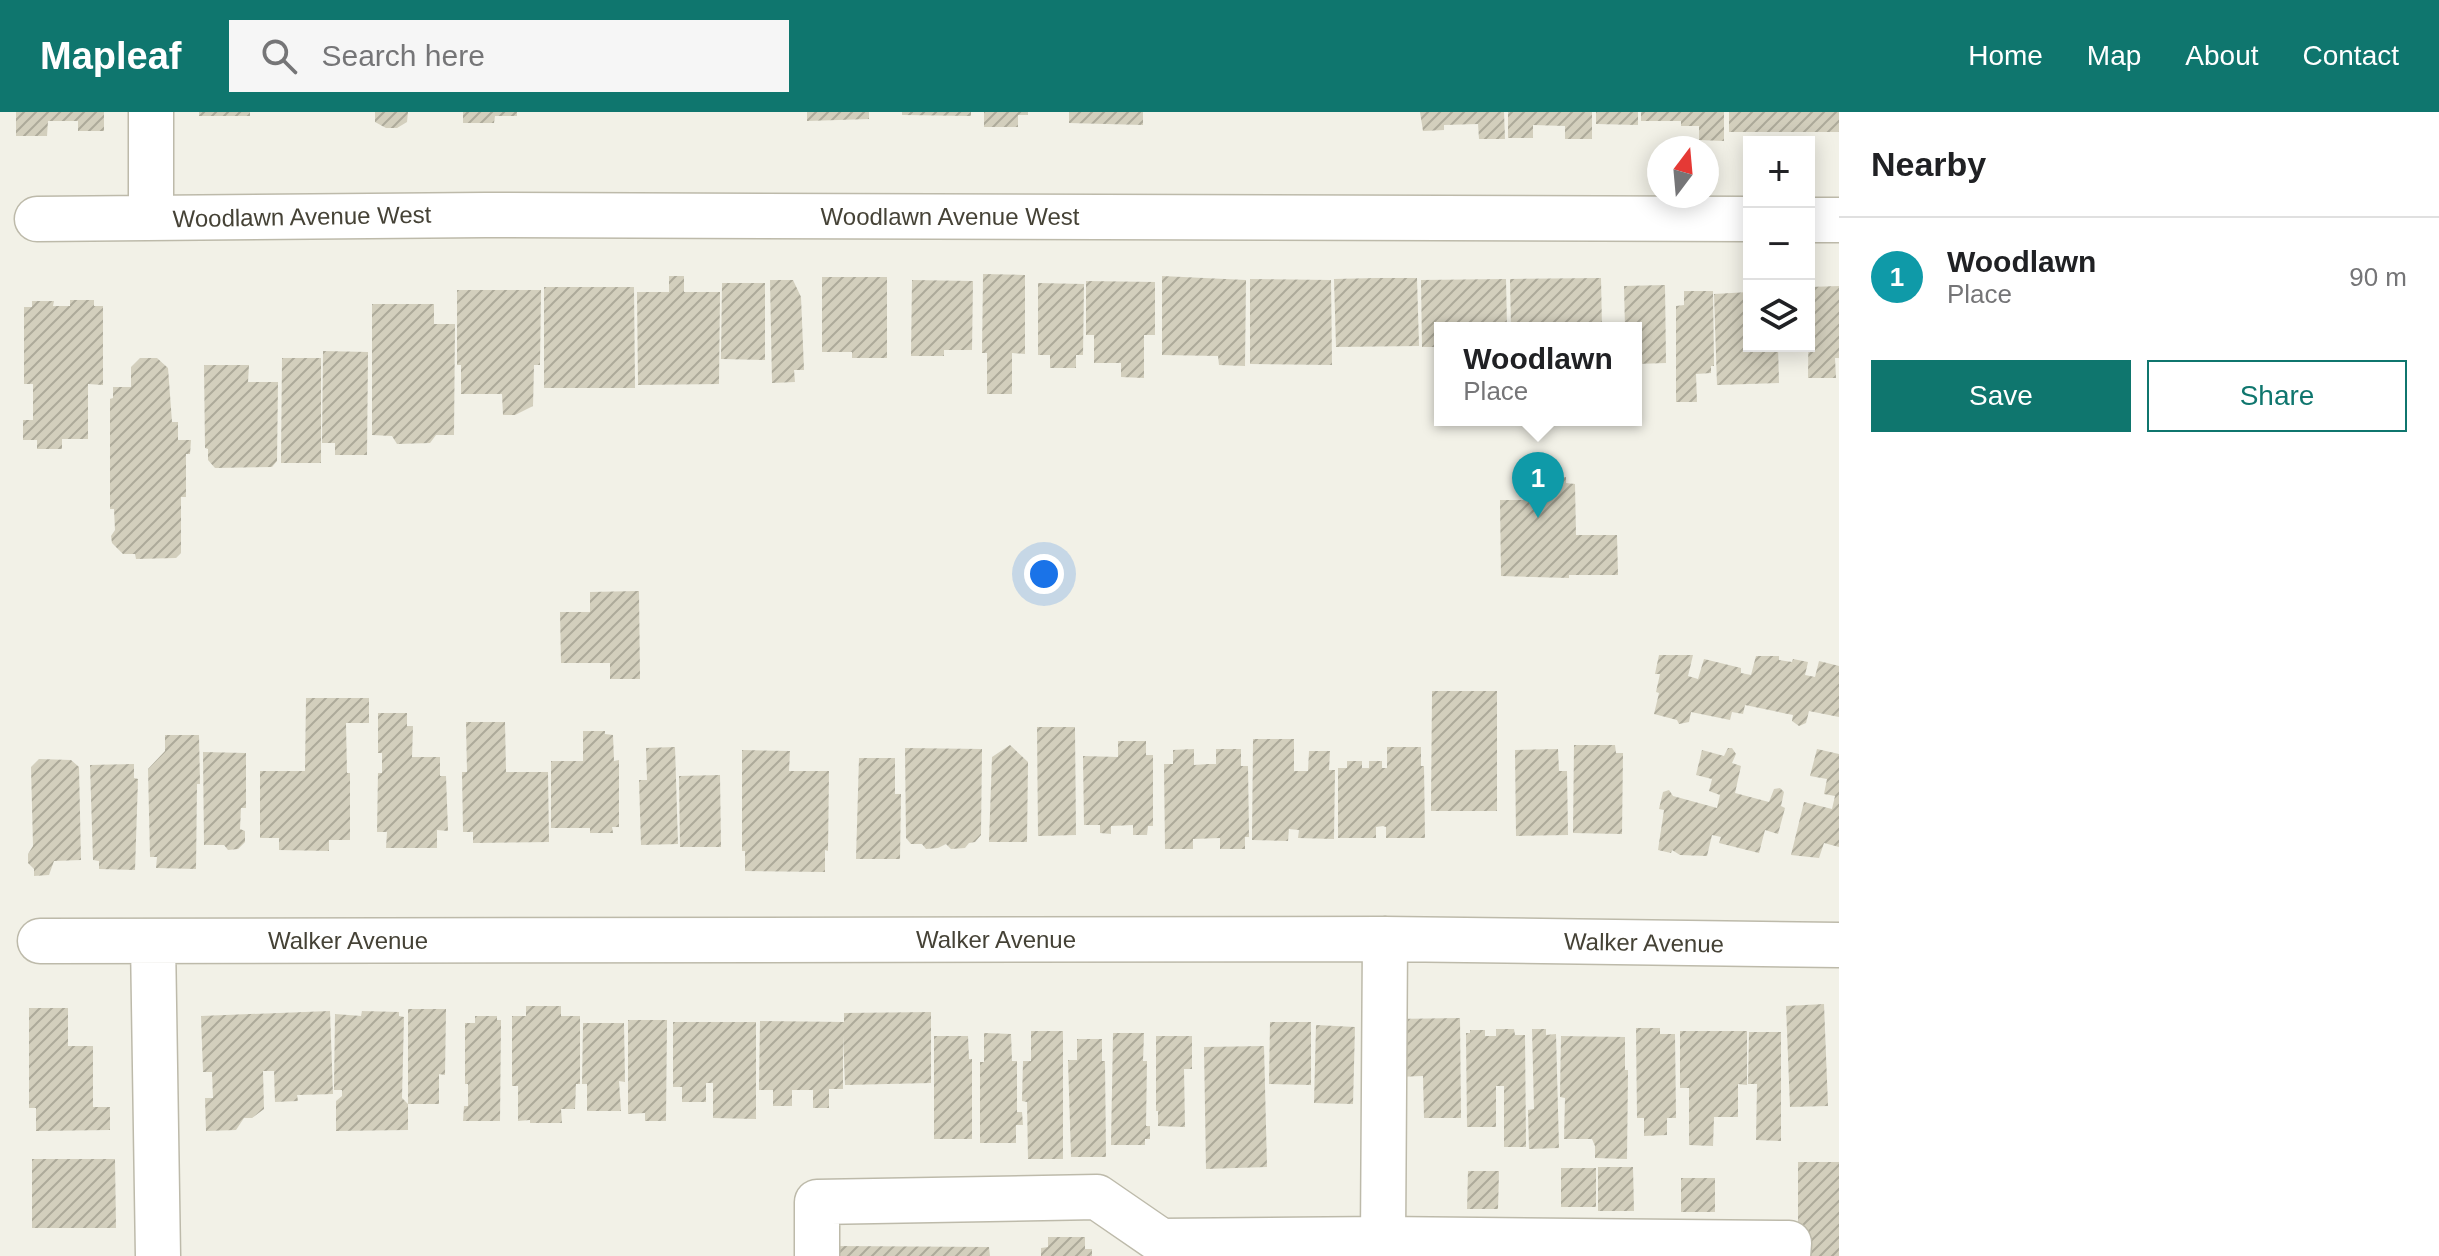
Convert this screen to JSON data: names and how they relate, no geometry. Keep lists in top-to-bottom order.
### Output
{
  "streets": {
    "street": ["Woodlawn Avenue West", "Walker Avenue"]
  },
  "north": "top",
  "page": {
    "header": "Mapleaf",
    "search": "Search here",
    "nav": [
      "Home",
      "Map",
      "About",
      "Contact"
    ],
    "heading": "Nearby",
    "map_buttons": ["+", "−"],
    "list": [
      {
        "mark": "1",
        "name": "Woodlawn",
        "note": "Place",
        "value": "90 m"
      }
    ],
    "popup": ["Woodlawn", "Place"],
    "buttons": ["Save", "Share"],
    "pins": "1"
  }
}
